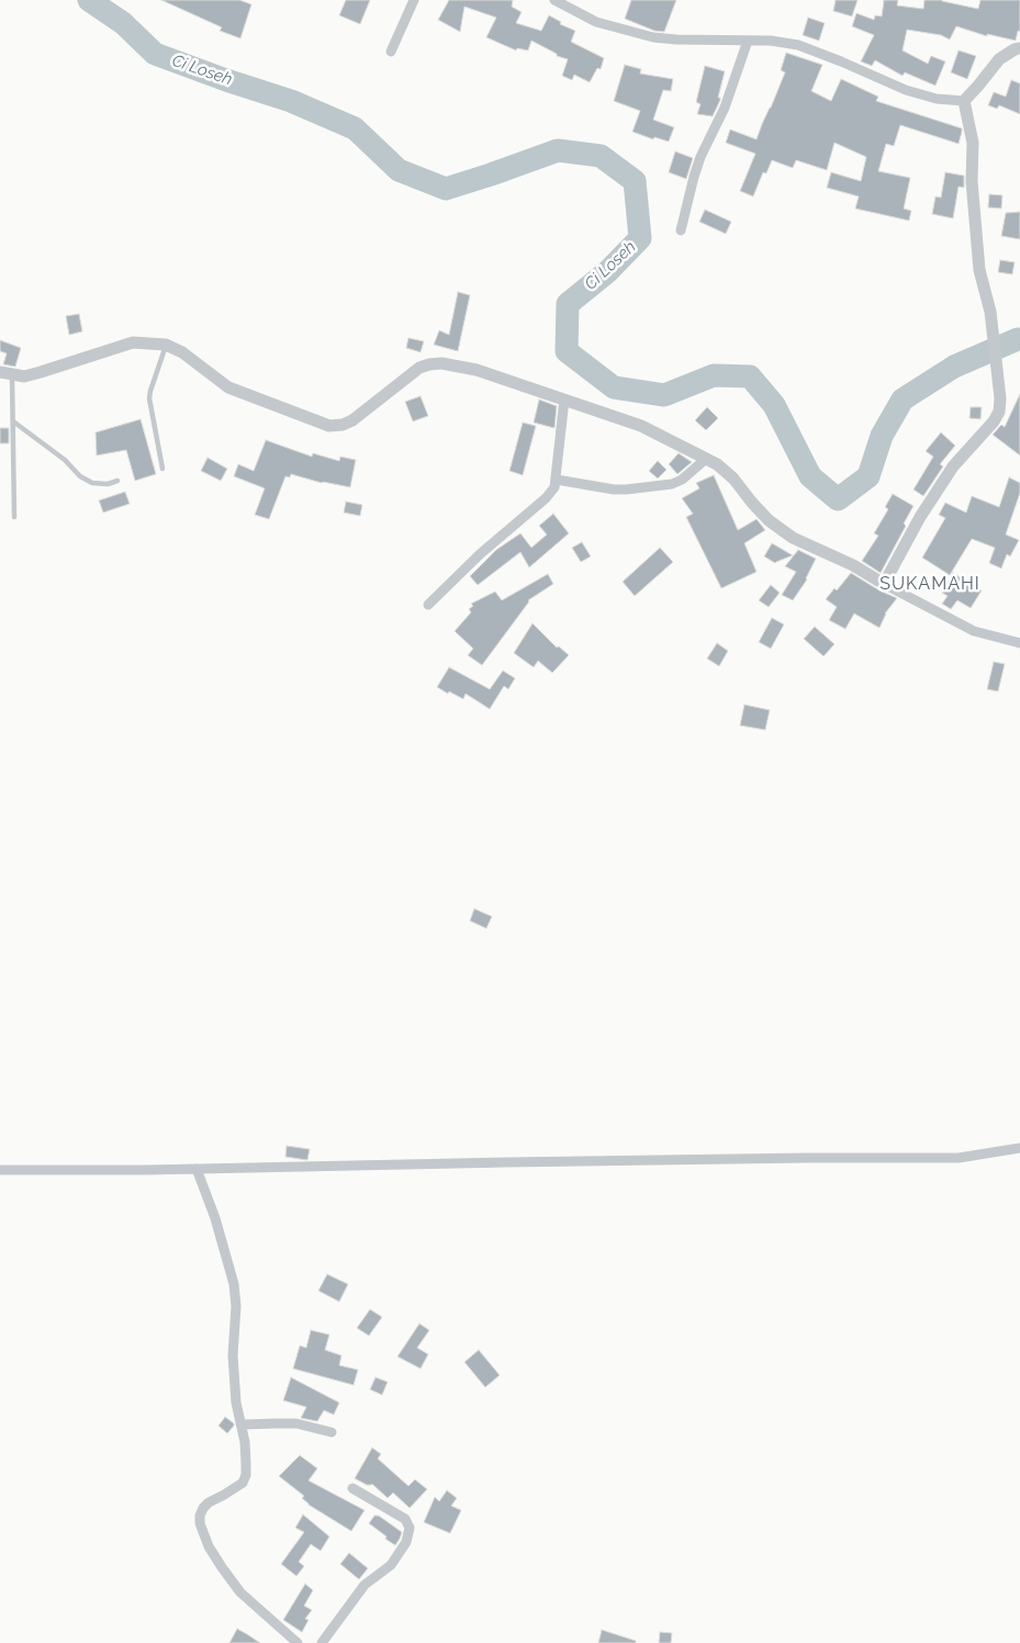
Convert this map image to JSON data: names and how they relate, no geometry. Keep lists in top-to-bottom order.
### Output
{
  "districts": ["SUKAMAHI"],
  "water": ["Ci Loseh"]
}
